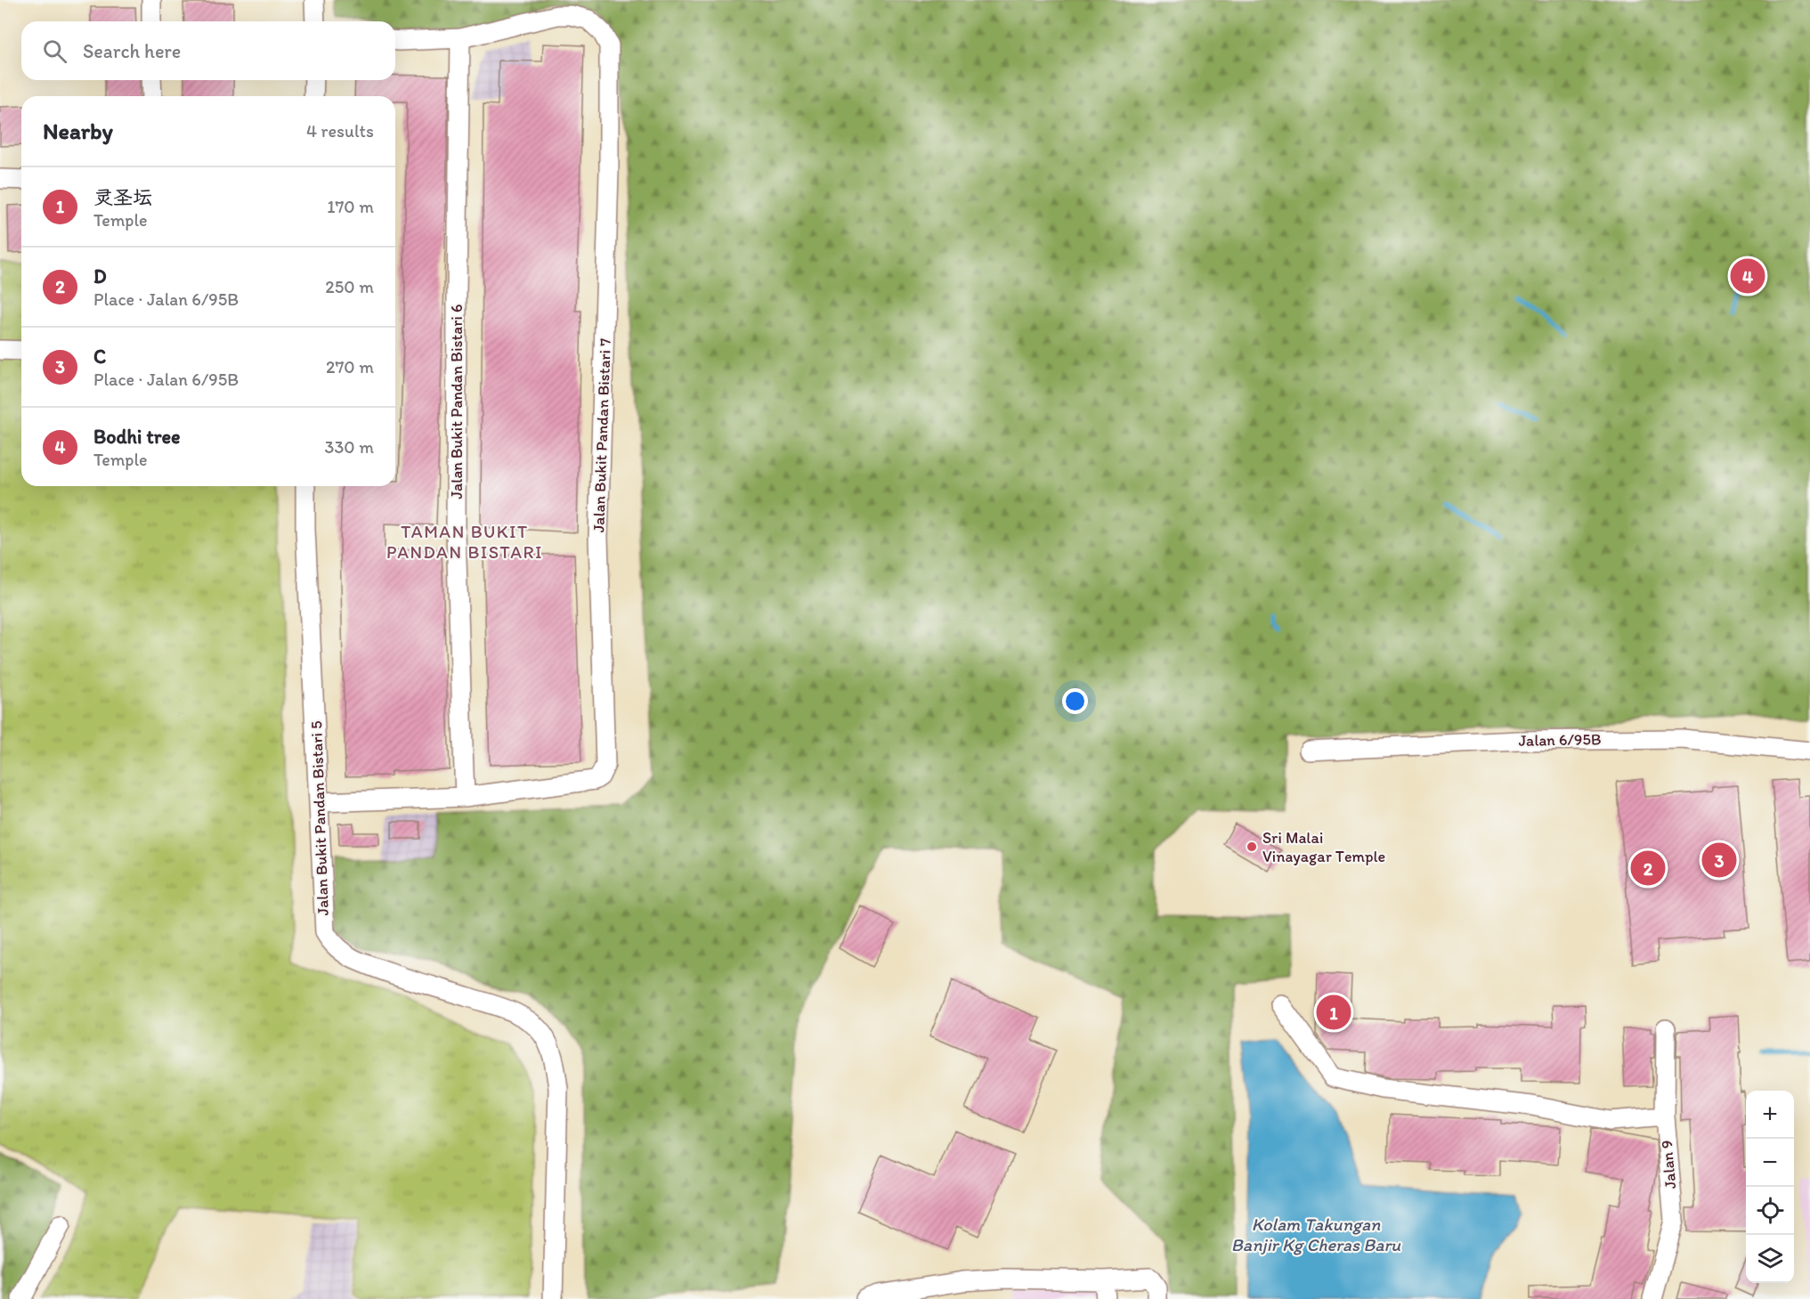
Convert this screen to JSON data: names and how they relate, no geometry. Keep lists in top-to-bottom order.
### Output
{
  "streets": {
    "street": [
      "Jalan Bukit Pandan Bistari 6",
      "Jalan Bukit Pandan Bistari 7",
      "Jalan 6/95B",
      "Jalan Bukit Pandan Bistari 5",
      "Jalan 9"
    ]
  },
  "crossings": [
    ["Jalan Bukit Pandan Bistari 6", "Jalan Bukit Pandan Bistari 7"],
    ["Jalan Bukit Pandan Bistari 7", "Jalan Bukit Pandan Bistari 5"]
  ],
  "districts": ["TAMAN BUKIT PANDAN BISTARI"],
  "water": ["Kolam Takungan Banjir Kg Cheras Baru"],
  "places": ["Sri Malai Vinayagar Temple"],
  "page": {
    "search": "Search here",
    "heading": ["Nearby", "4 results"],
    "list": [
      {
        "mark": "1",
        "name": "灵圣坛",
        "note": "Temple",
        "value": "170 m"
      },
      {
        "mark": "2",
        "name": "D",
        "note": "Place · Jalan 6/95B",
        "value": "250 m"
      },
      {
        "mark": "3",
        "name": "C",
        "note": "Place · Jalan 6/95B",
        "value": "270 m"
      },
      {
        "mark": "4",
        "name": "Bodhi tree",
        "note": "Temple",
        "value": "330 m"
      }
    ],
    "pins": [
      "4",
      "3",
      "2",
      "1"
    ],
    "map_buttons": ["+", "−"]
  }
}
